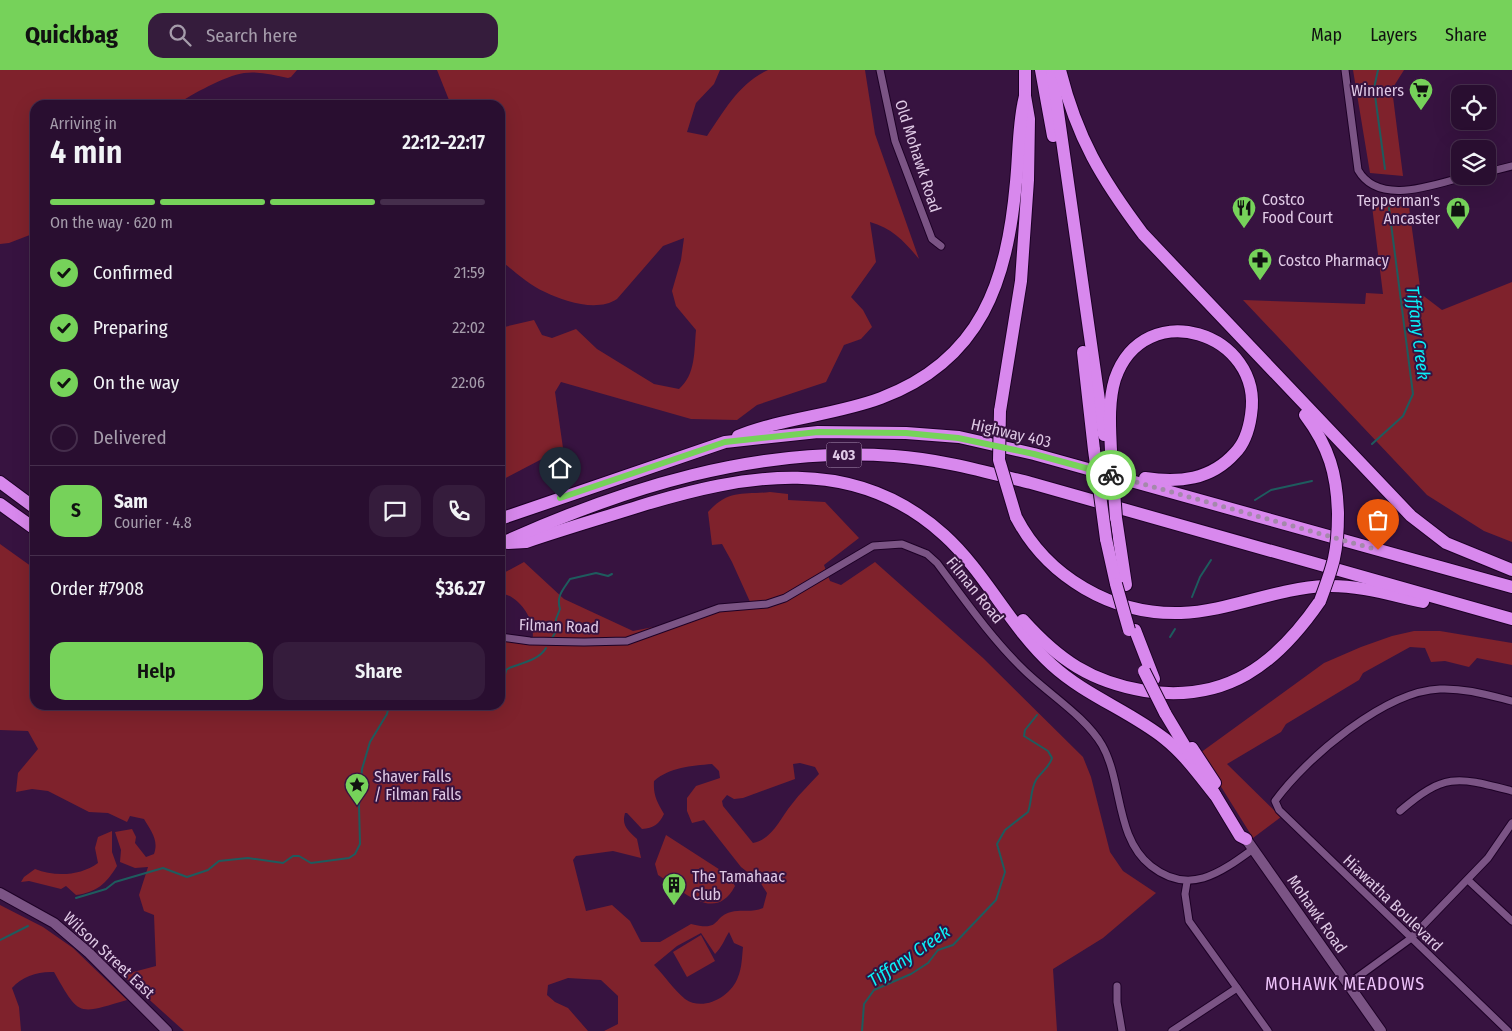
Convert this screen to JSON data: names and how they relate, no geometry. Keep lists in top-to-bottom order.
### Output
{
  "streets": {
    "highway": ["Highway 403", "403"],
    "main road": ["Mohawk Road", "Wilson Street East"],
    "street": ["Old Mohawk Road", "Filman Road", "Hiawatha Boulevard"]
  },
  "districts": ["MOHAWK MEADOWS"],
  "water": ["Tiffany Creek"],
  "places": {
    "supermarket": ["Winners"],
    "restaurant": ["Costco Food Court"],
    "shop": ["Tepperman's Ancaster"],
    "pharmacy": ["Costco Pharmacy"],
    "place": ["Shaver Falls / Filman Falls"],
    "building": ["The Tamahaac Club"]
  },
  "page": {
    "header": "Quickbag",
    "search": "Search here",
    "nav": ["Map", "Layers", "Share"],
    "heading": ["4 min", "Arriving in", "22:12–22:17"],
    "panel": [
      "Sam",
      "Courier · 4.8",
      "Order #7908",
      "$36.27"
    ],
    "bar": "On the way · 620 m",
    "list": [
      ["Confirmed", "21:59"],
      ["Preparing", "22:02"],
      ["On the way", "22:06"],
      "Delivered"
    ],
    "round": "S",
    "buttons": ["Help", "Share"]
  }
}
